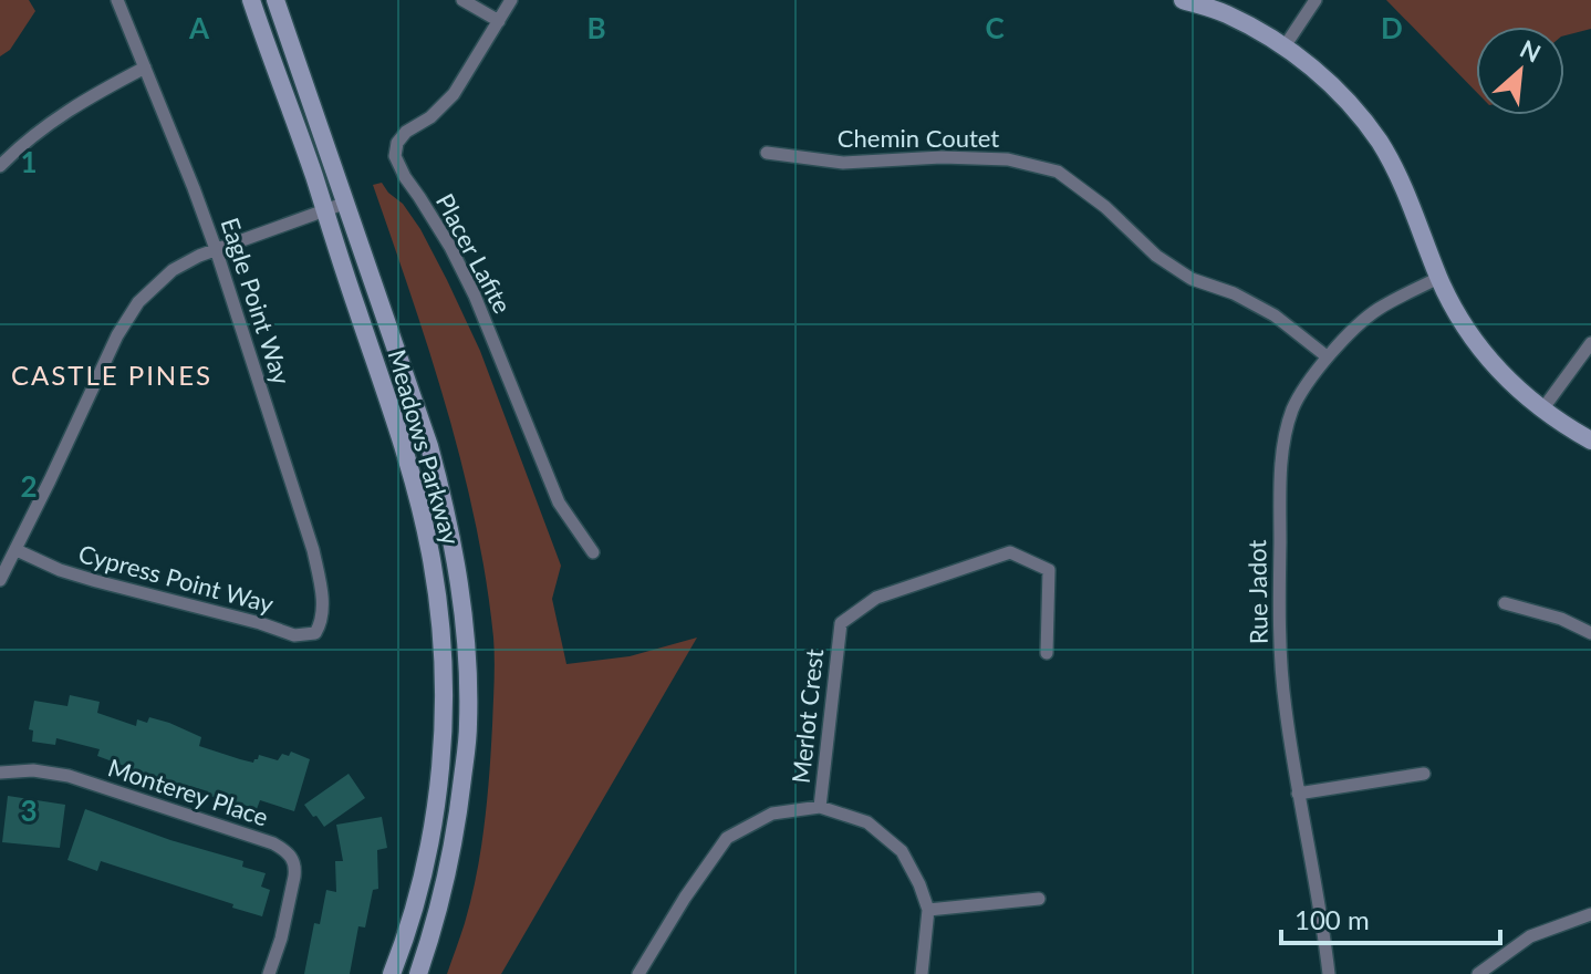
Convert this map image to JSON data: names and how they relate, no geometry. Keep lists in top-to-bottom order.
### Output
{
  "streets": {
    "main road": ["Meadows Parkway"],
    "street": [
      "Chemin Coutet",
      "Placer Lafite",
      "Eagle Point Way",
      "Cypress Point Way",
      "Rue Jadot",
      "Merlot Crest",
      "Monterey Place"
    ]
  },
  "crossings": [
    ["Chemin Coutet", "Rue Jadot"],
    ["Eagle Point Way", "Cypress Point Way"]
  ],
  "districts": ["CASTLE PINES"],
  "scale_bar": "100 m",
  "north": "top right",
  "grid": {
    "columns": [
      "A",
      "B",
      "C",
      "D"
    ],
    "rows": ["1", "2", "3"]
  }
}
